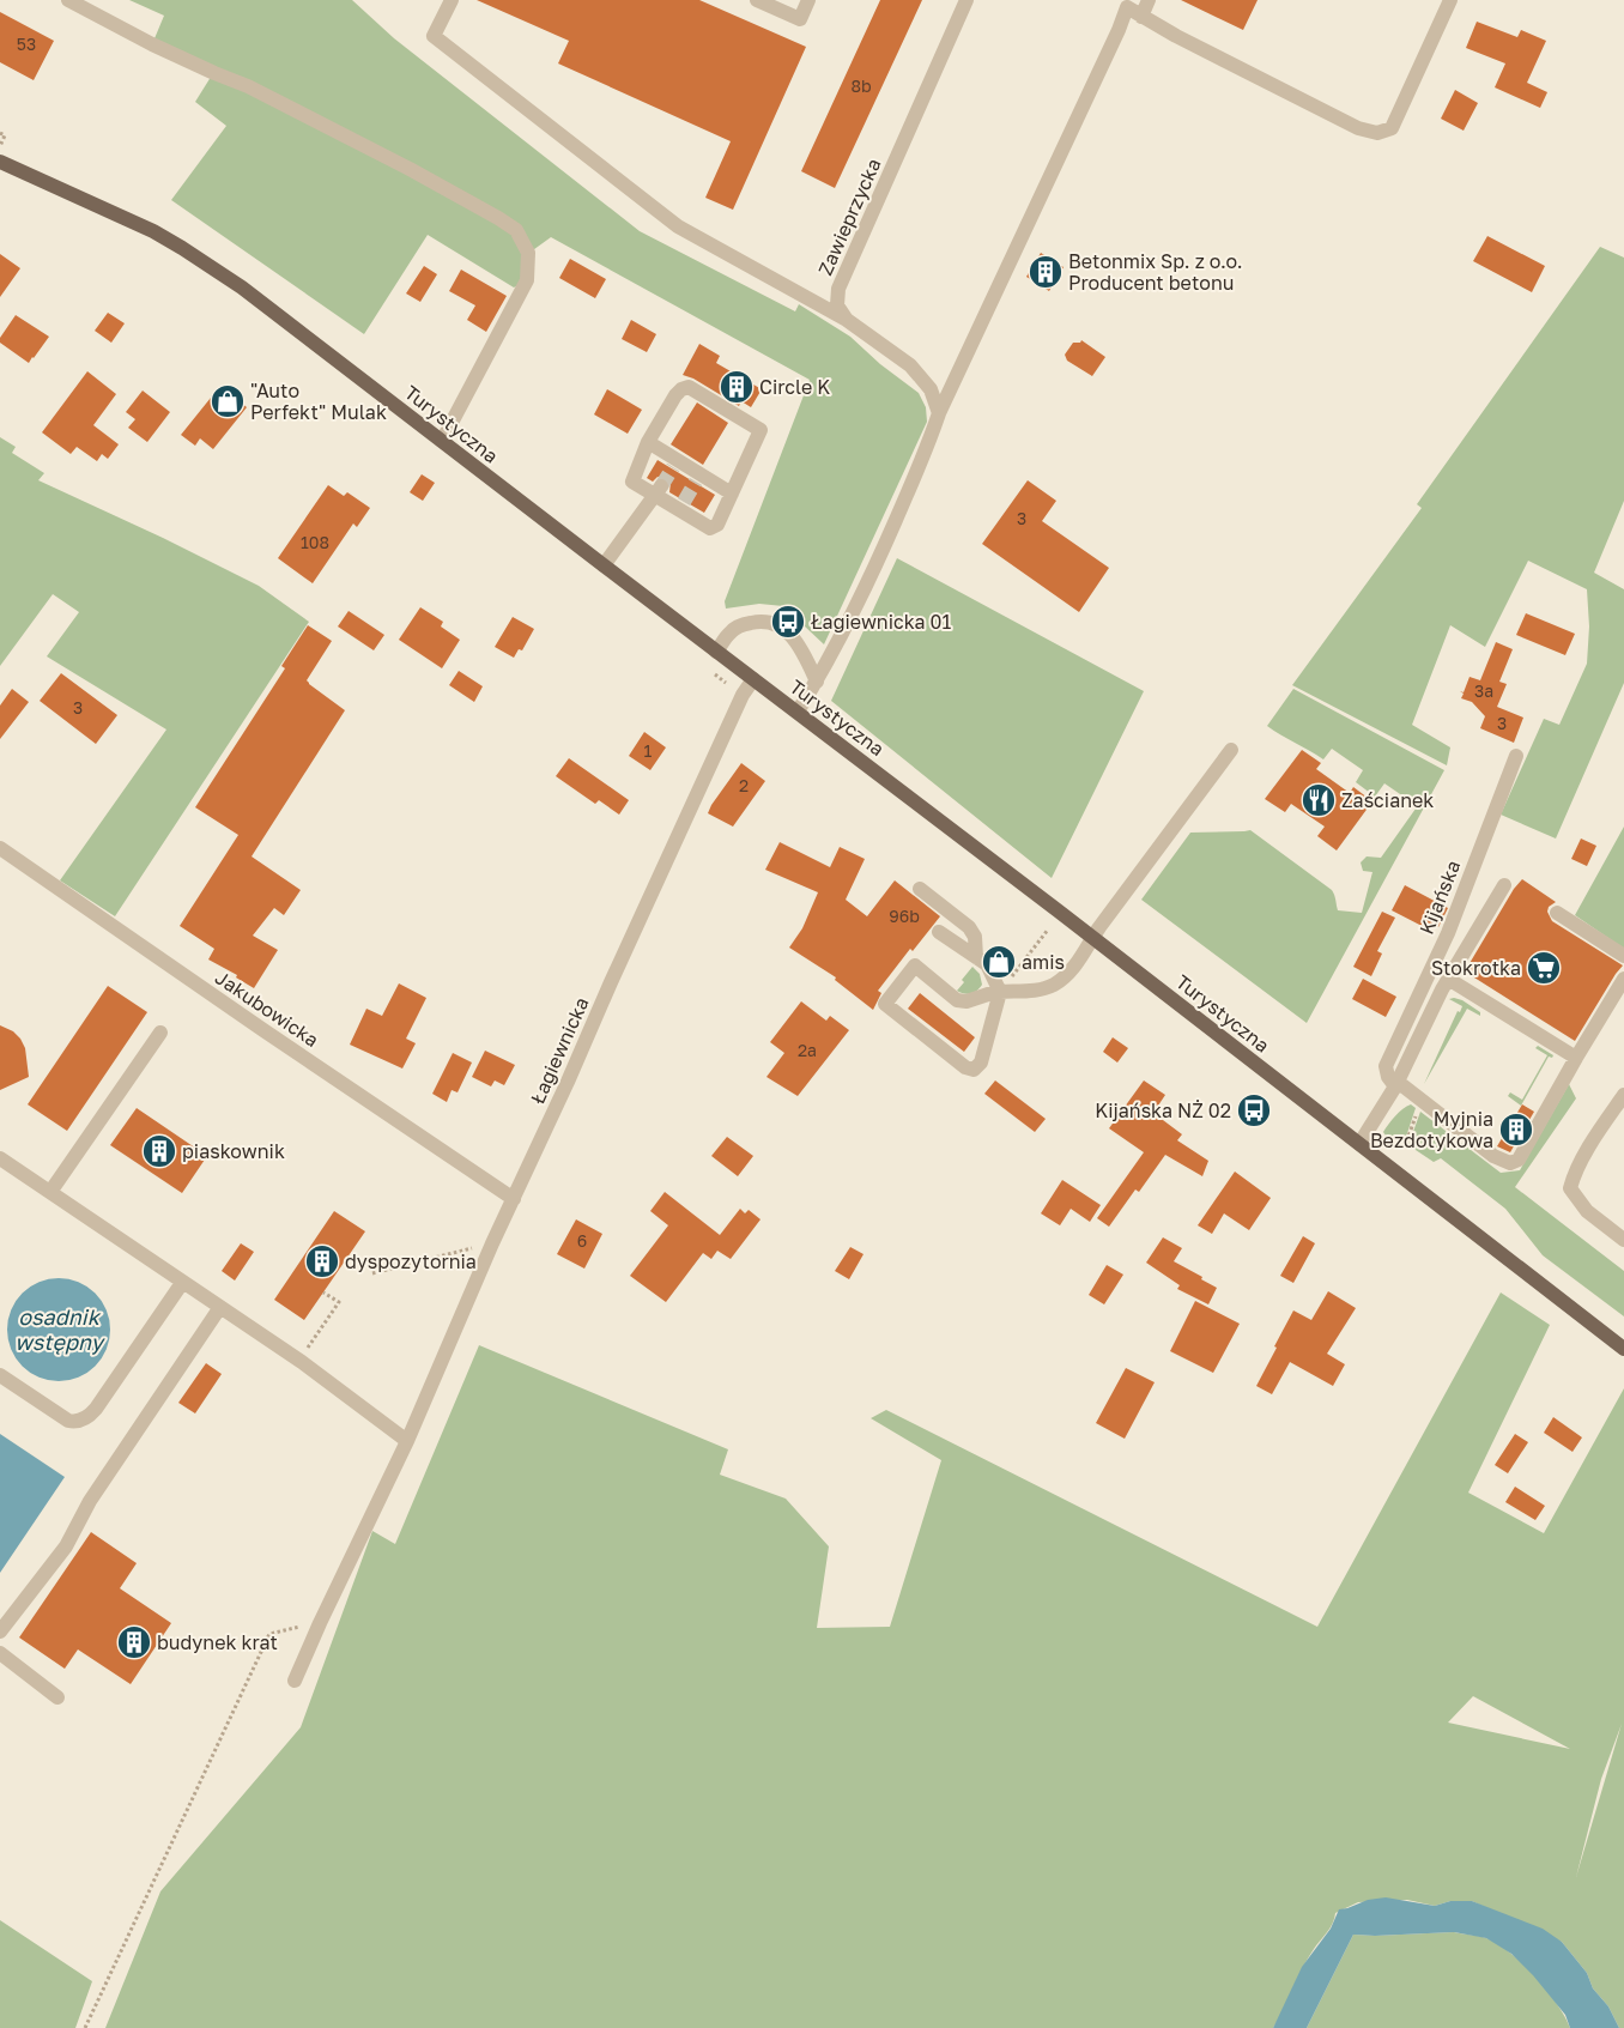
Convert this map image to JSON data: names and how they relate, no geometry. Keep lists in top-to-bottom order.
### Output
{
  "streets": {
    "main road": ["Turystyczna"],
    "street": [
      "Zawieprzycka",
      "Kijańska",
      "Jakubowicka",
      "Łagiewnicka"
    ]
  },
  "crossings": [
    ["Turystyczna", "Łagiewnicka"],
    ["Jakubowicka", "Łagiewnicka"]
  ],
  "water": ["osadnik wstępny"],
  "places": {
    "building": [
      "Betonmix Sp. z o.o. Producent betonu",
      "Circle K",
      "Myjnia Bezdotykowa",
      "piaskownik",
      "dyspozytornia",
      "budynek krat"
    ],
    "shop": ["\"Auto Perfekt\" Mulak", "amis"],
    "bus stop": ["Łagiewnicka 01", "Kijańska NŻ 02"],
    "restaurant": ["Zaścianek"],
    "supermarket": ["Stokrotka"]
  },
  "house_numbers": [
    "53",
    "8b",
    "3",
    "108",
    "3a",
    "3",
    "3",
    "1",
    "2",
    "96b",
    "2a",
    "6"
  ]
}
